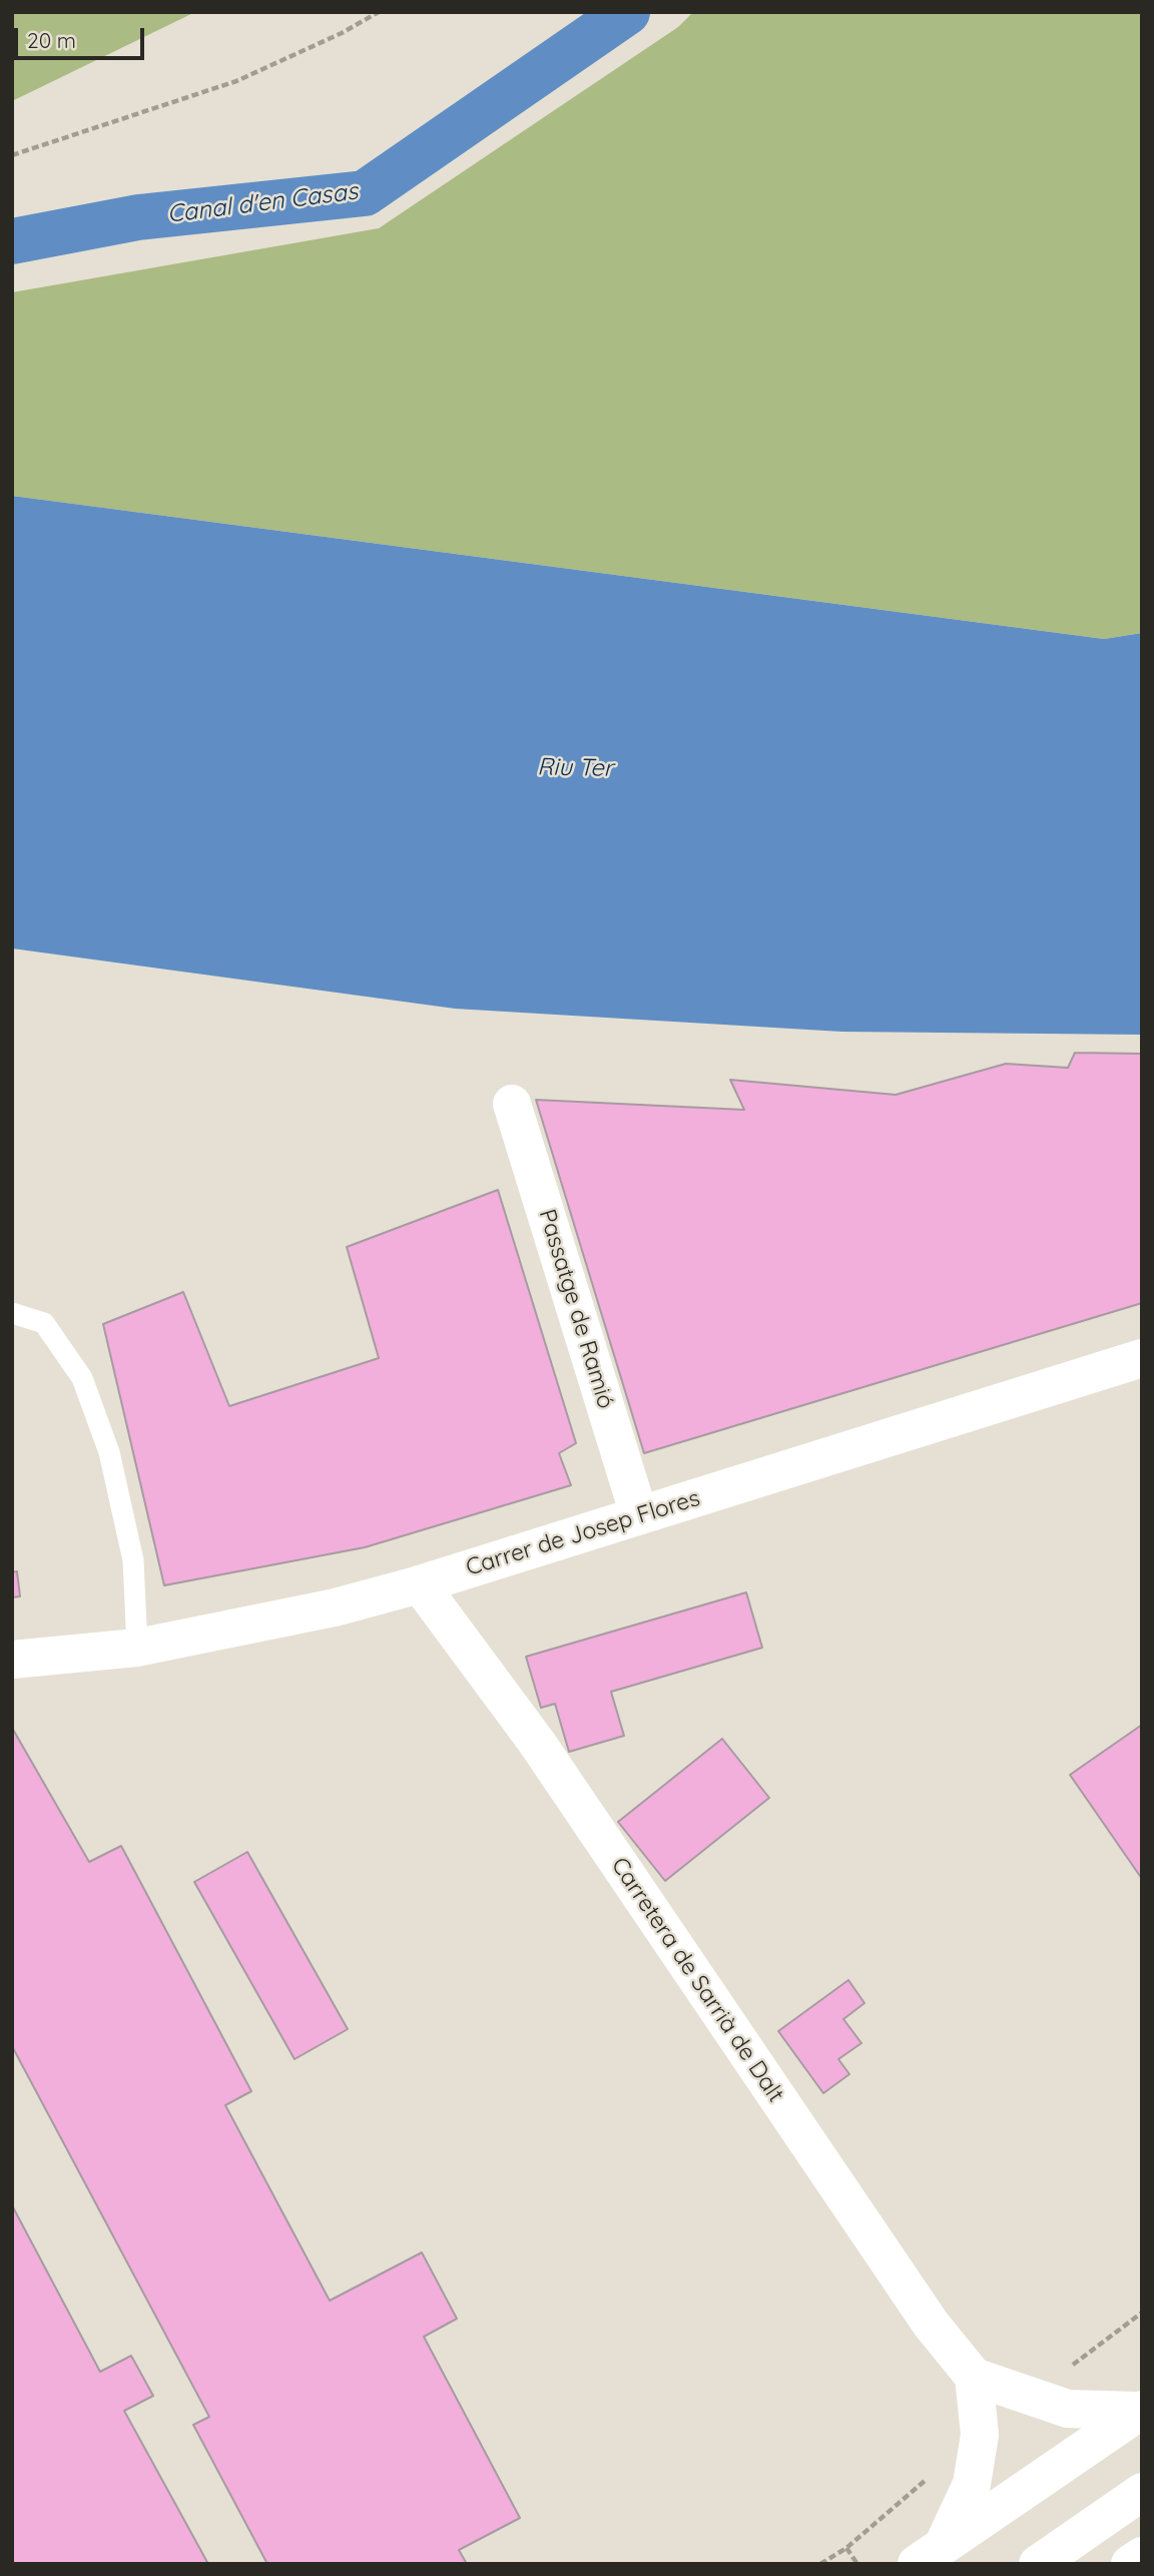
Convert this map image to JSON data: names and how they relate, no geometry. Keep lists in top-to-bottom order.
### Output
{
  "streets": {
    "street": ["Passatge de Ramió", "Carrer de Josep Flores", "Carretera de Sarrià de Dalt"]
  },
  "crossings": [
    ["Passatge de Ramió", "Carrer de Josep Flores"],
    ["Carrer de Josep Flores", "Carretera de Sarrià de Dalt"]
  ],
  "water": ["Canal d'en Casas", "Riu Ter"],
  "scale_bar": "20 m"
}
